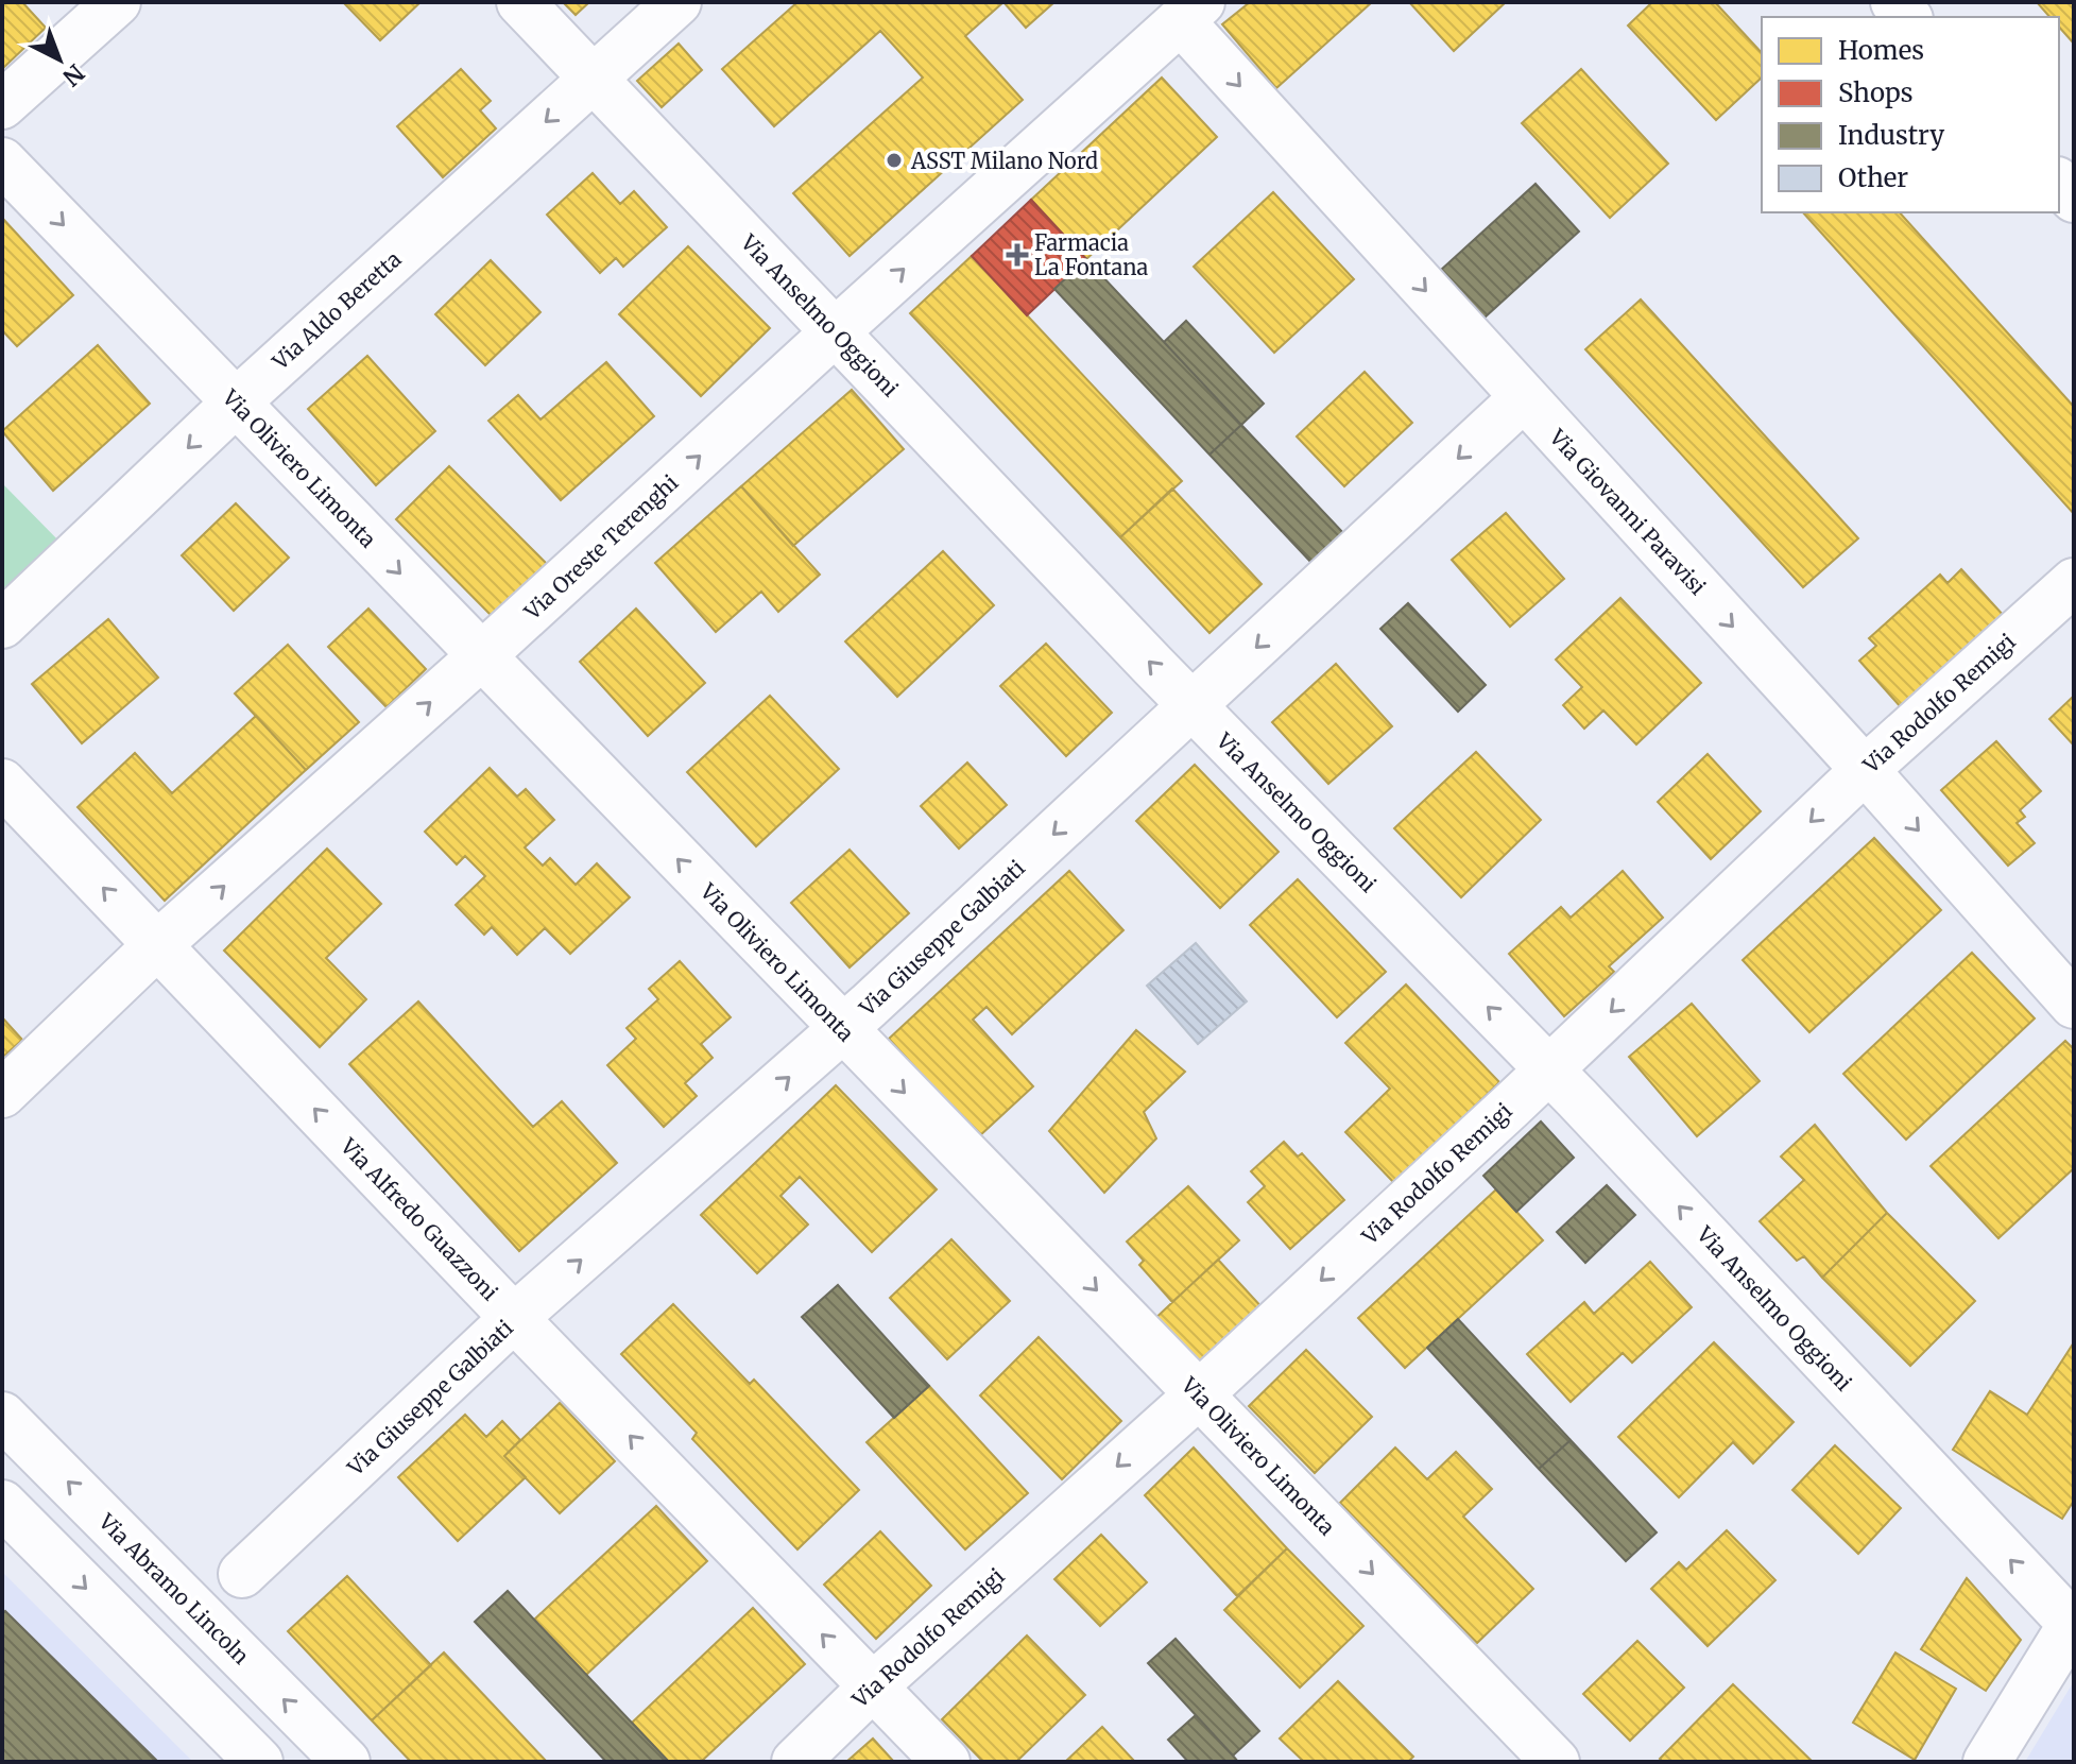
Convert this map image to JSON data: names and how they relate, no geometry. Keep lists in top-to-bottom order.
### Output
{
  "streets": {
    "street": [
      "Via Aldo Beretta",
      "Via Anselmo Oggioni",
      "Via Oliviero Limonta",
      "Via Giovanni Paravisi",
      "Via Oreste Terenghi",
      "Via Rodolfo Remigi",
      "Via Giuseppe Galbiati",
      "Via Alfredo Guazzoni",
      "Via Abramo Lincoln"
    ]
  },
  "crossings": [
    ["Via Aldo Beretta", "Via Anselmo Oggioni"],
    ["Via Aldo Beretta", "Via Oliviero Limonta"],
    ["Via Anselmo Oggioni", "Via Oreste Terenghi"],
    ["Via Anselmo Oggioni", "Via Rodolfo Remigi"],
    ["Via Anselmo Oggioni", "Via Giuseppe Galbiati"],
    ["Via Oliviero Limonta", "Via Oreste Terenghi"],
    ["Via Oliviero Limonta", "Via Rodolfo Remigi"],
    ["Via Oliviero Limonta", "Via Giuseppe Galbiati"],
    ["Via Giovanni Paravisi", "Via Oreste Terenghi"],
    ["Via Giovanni Paravisi", "Via Rodolfo Remigi"],
    ["Via Giovanni Paravisi", "Via Giuseppe Galbiati"],
    ["Via Oreste Terenghi", "Via Alfredo Guazzoni"],
    ["Via Rodolfo Remigi", "Via Alfredo Guazzoni"],
    ["Via Giuseppe Galbiati", "Via Alfredo Guazzoni"]
  ],
  "one_way": [
    "Via Aldo Beretta",
    "Via Anselmo Oggioni",
    "Via Giovanni Paravisi",
    "Via Oreste Terenghi",
    "Via Rodolfo Remigi",
    "Via Alfredo Guazzoni"
  ],
  "places": {
    "other": ["ASST Milano Nord"],
    "health": ["Farmacia La Fontana"]
  },
  "legend": [
    "Homes",
    "Shops",
    "Industry",
    "Other"
  ],
  "north": "bottom right"
}
